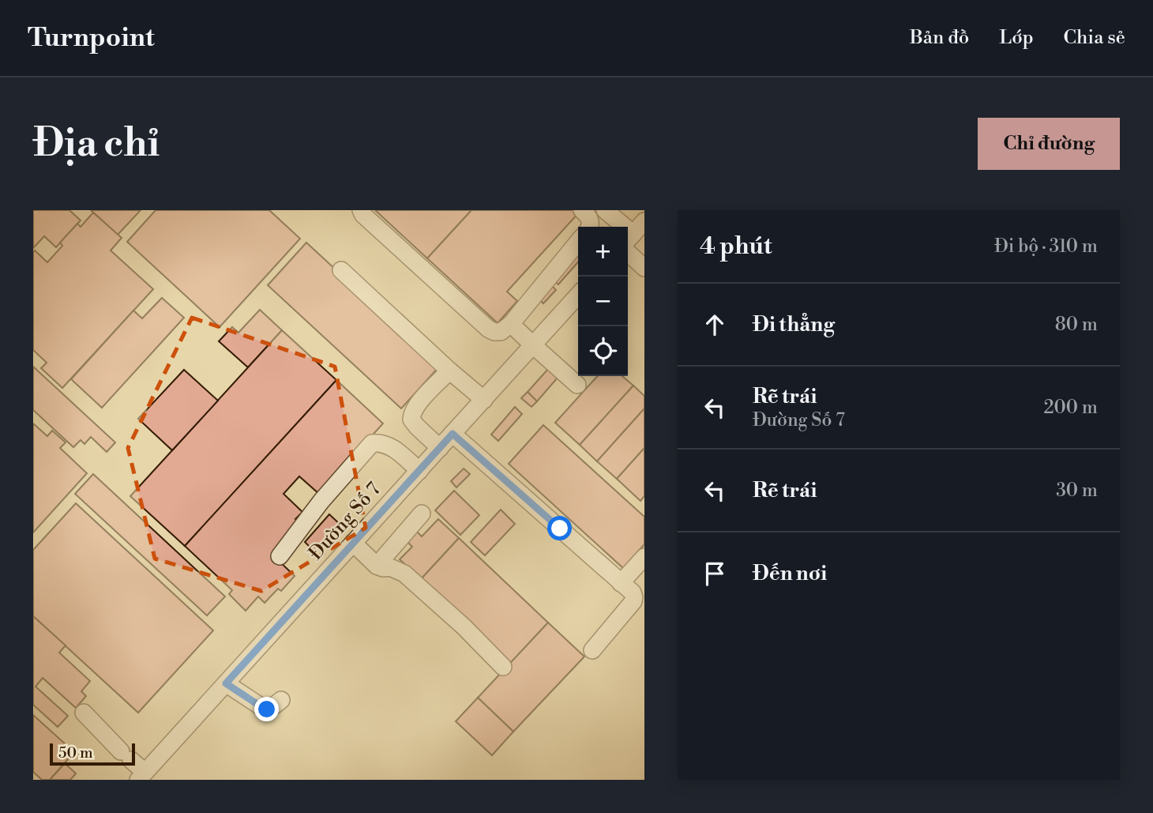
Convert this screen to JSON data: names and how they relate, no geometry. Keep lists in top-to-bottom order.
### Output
{
  "streets": {
    "street": ["Đường Số 7"]
  },
  "scale_bar": "50 m",
  "page": {
    "header": "Turnpoint",
    "nav": ["Bản đồ", "Lớp", "Chia sẻ"],
    "buttons": "Chỉ đường",
    "title": "Địa chỉ",
    "heading": ["4 phút", "Đi bộ · 310 m"],
    "map_buttons": ["+", "−"],
    "list": [
      ["Đi thẳng", "80 m"],
      ["Rẽ trái", "Đường Số 7", "200 m"],
      ["Rẽ trái", "30 m"],
      "Đến nơi"
    ],
    "scale": "50 m"
  }
}
